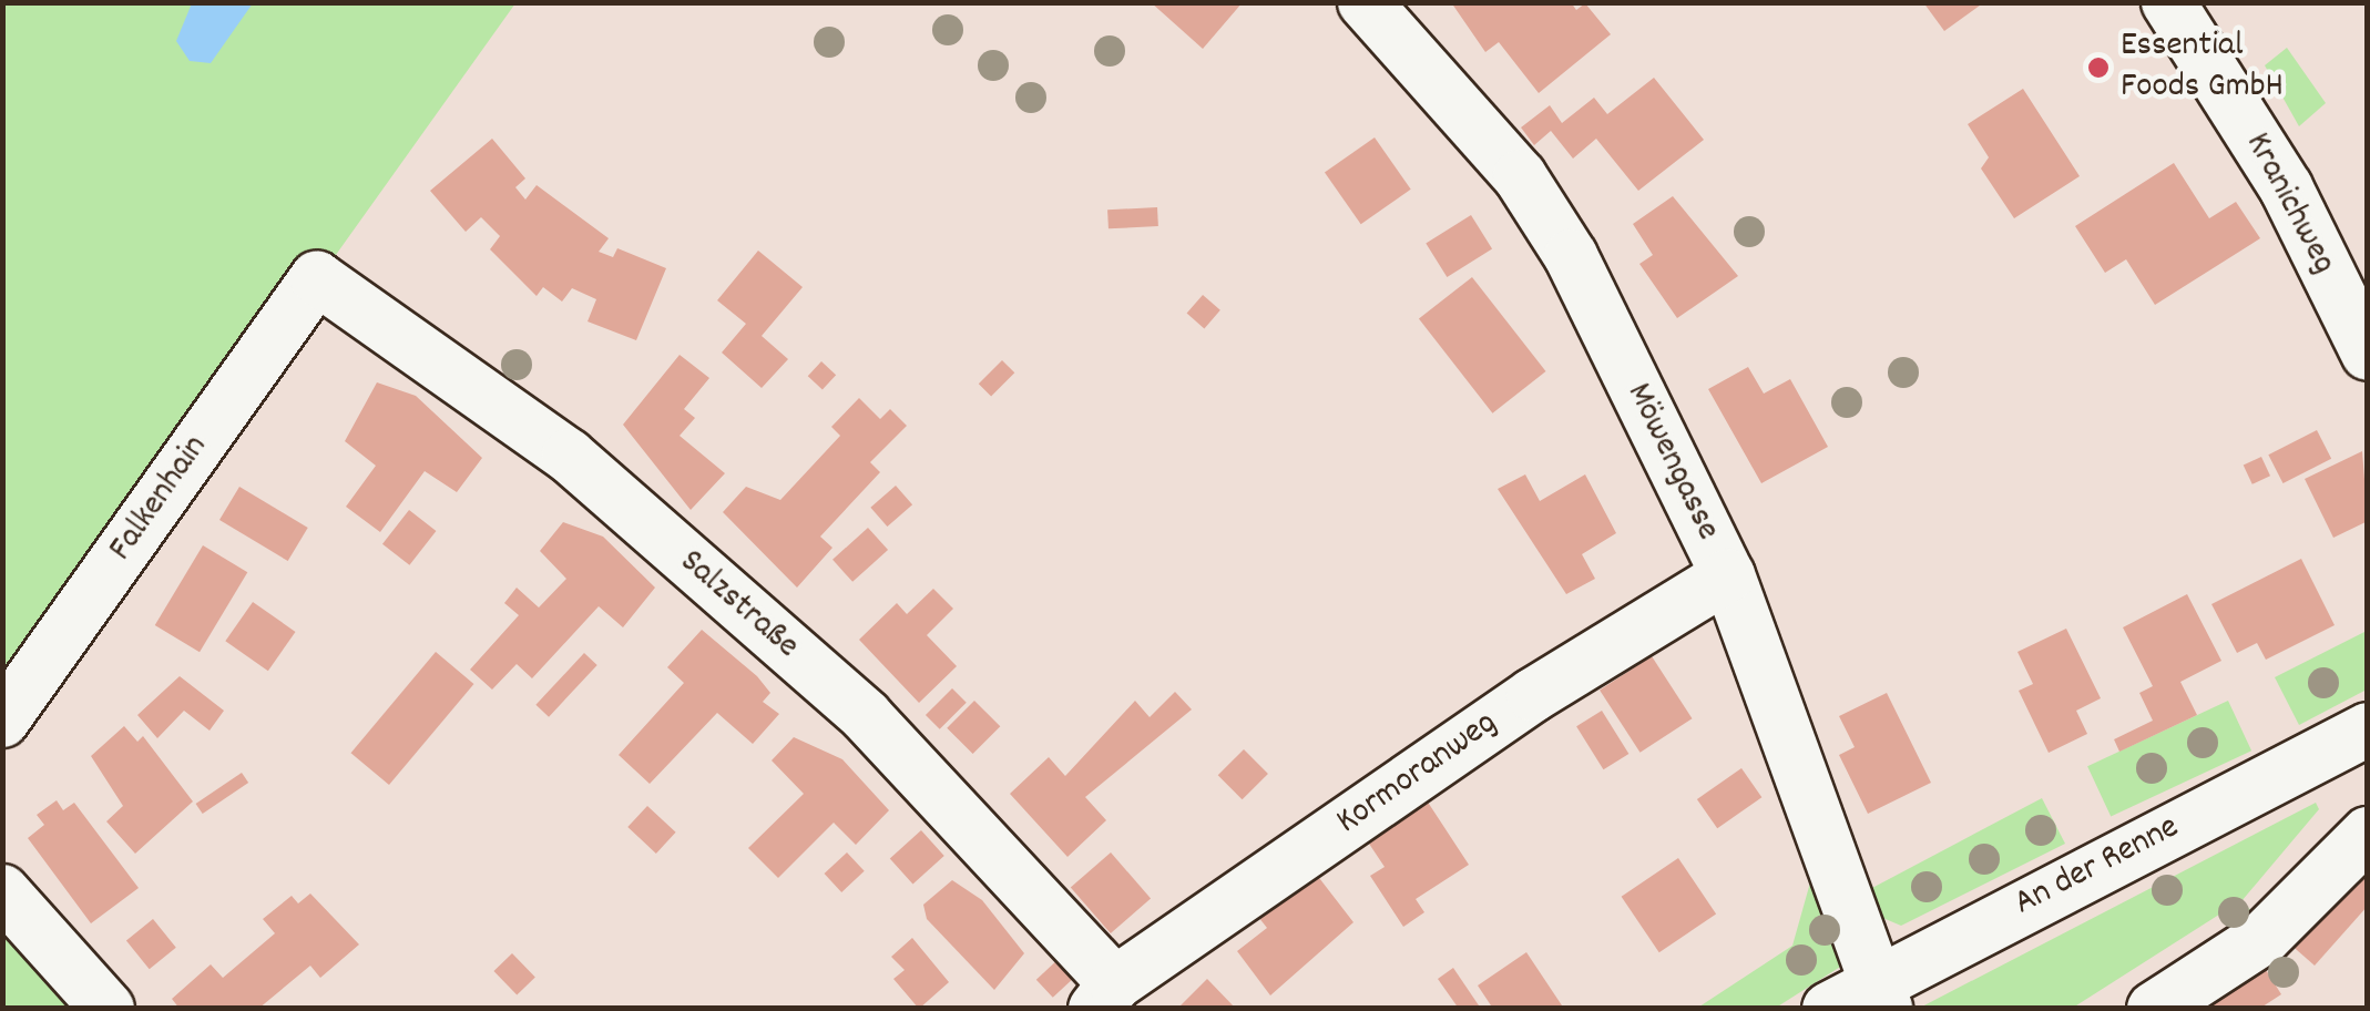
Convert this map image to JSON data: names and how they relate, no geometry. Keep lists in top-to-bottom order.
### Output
{
  "streets": {
    "street": [
      "Kranichweg",
      "Möwengasse",
      "Falkenhain",
      "Salzstraße",
      "Kormoranweg",
      "An der Renne"
    ]
  },
  "crossings": [
    ["Möwengasse", "Kormoranweg"],
    ["Möwengasse", "An der Renne"],
    ["Falkenhain", "Salzstraße"],
    ["Salzstraße", "Kormoranweg"]
  ],
  "places": ["Essential Foods GmbH"]
}
